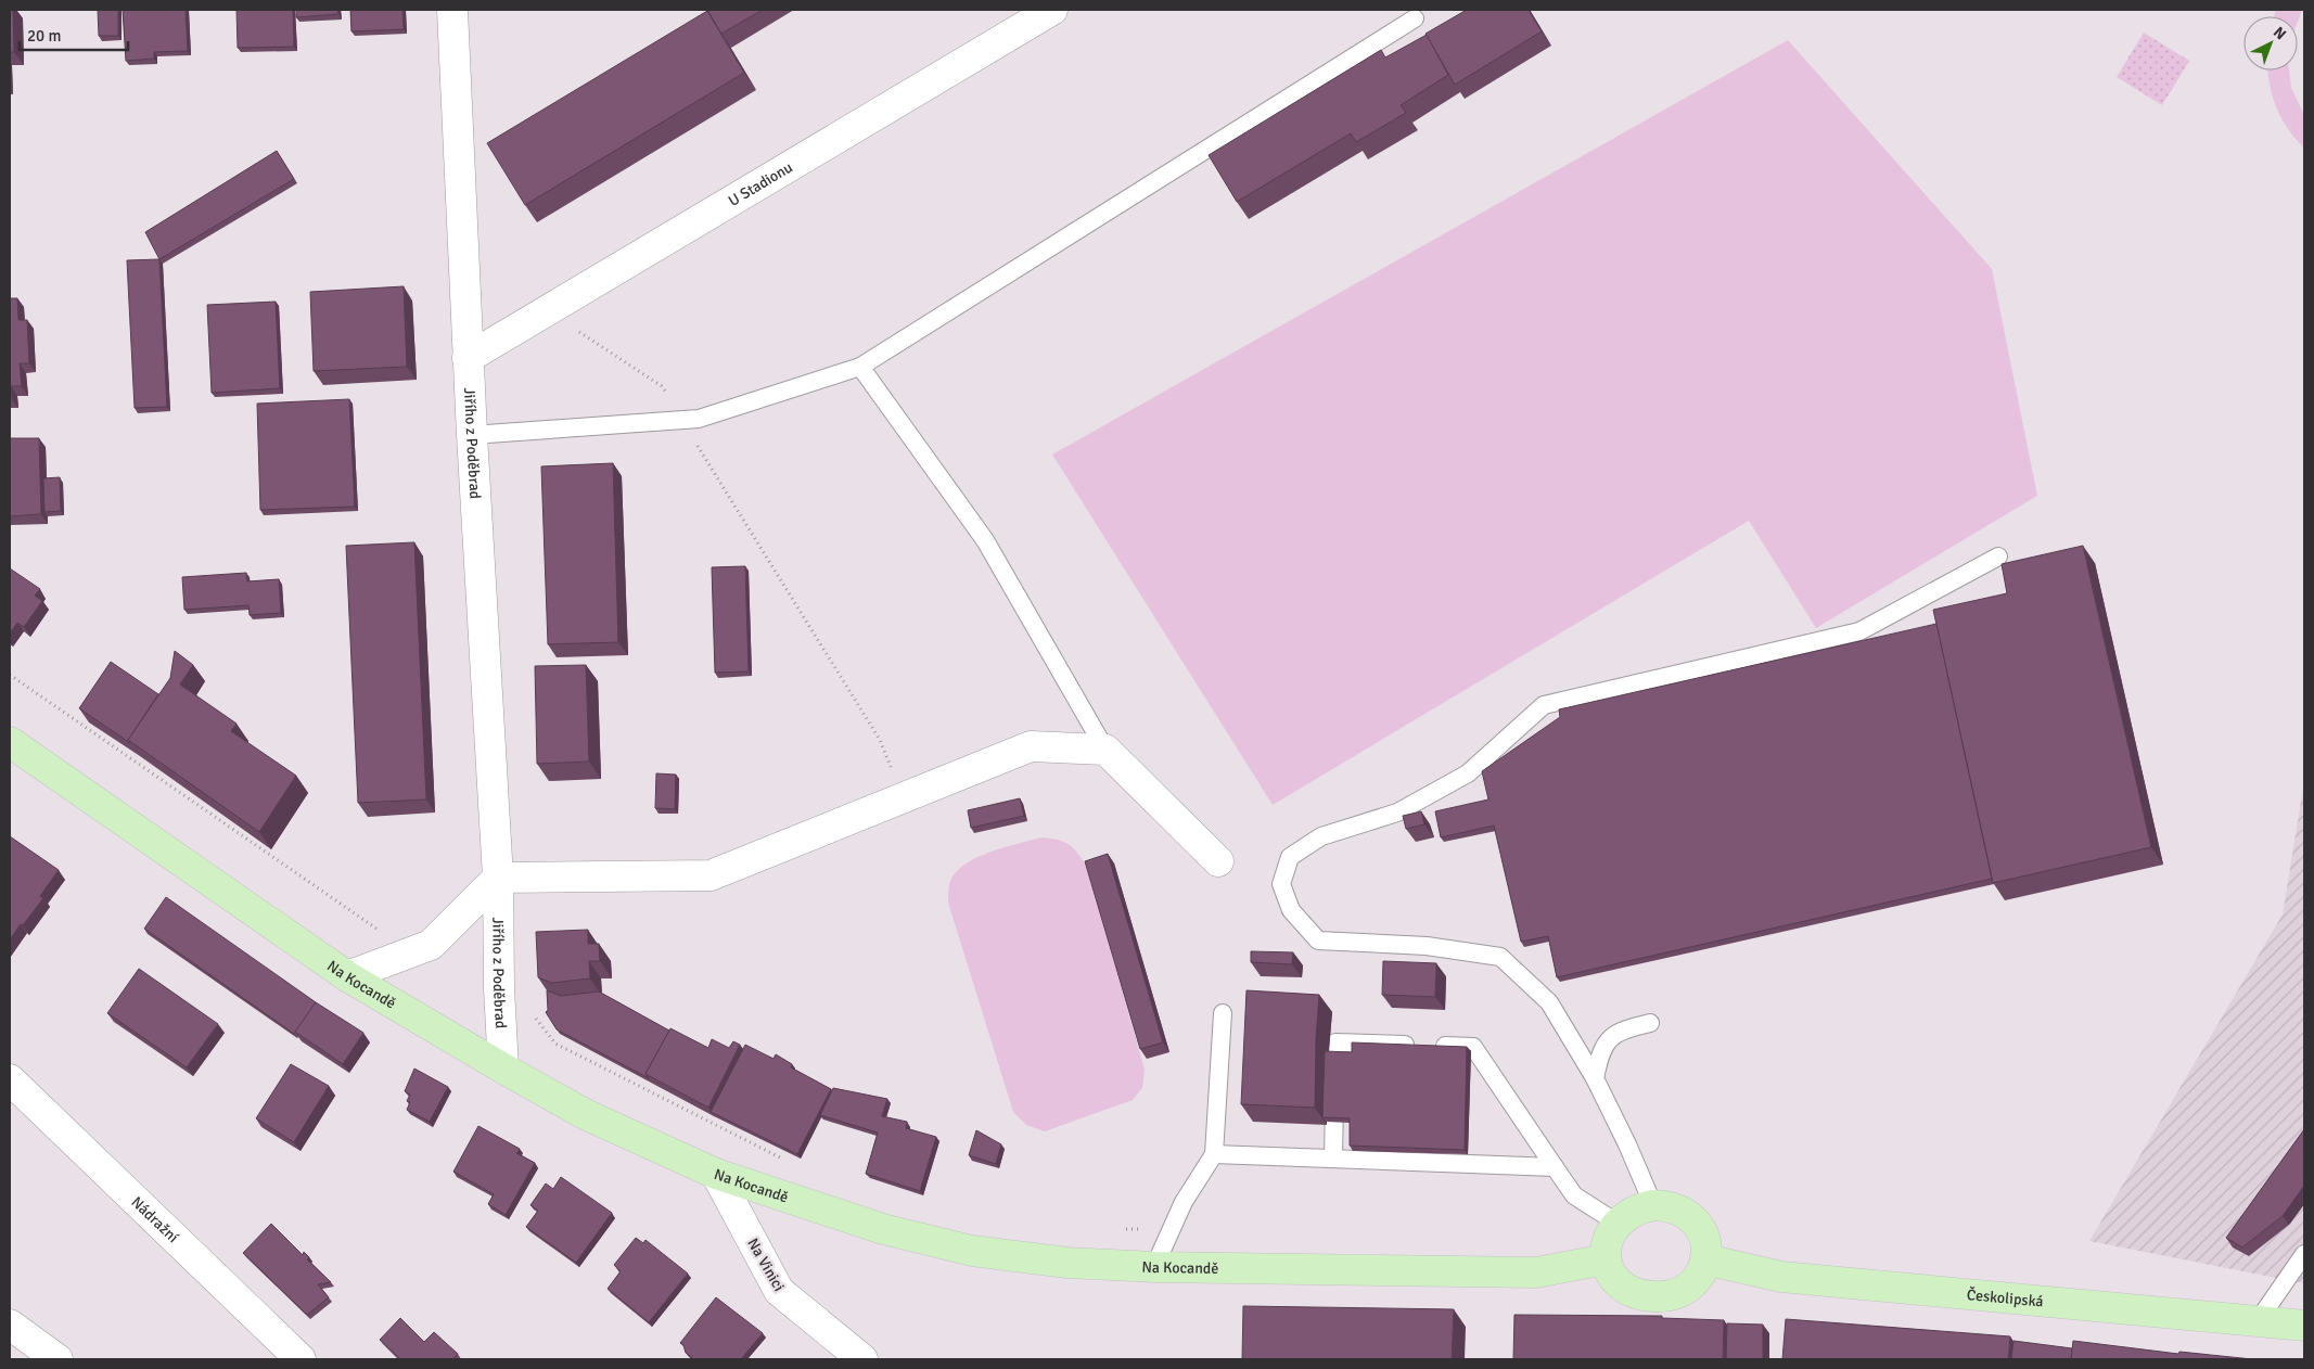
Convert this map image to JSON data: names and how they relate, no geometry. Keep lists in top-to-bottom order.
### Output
{
  "streets": {
    "main road": ["Na Kocandě", "Českolipská"],
    "street": [
      "U Stadionu",
      "Jiřího z Poděbrad",
      "Nádražní",
      "Na Vinici"
    ]
  },
  "crossings": [
    ["U Stadionu", "Jiřího z Poděbrad"],
    ["Jiřího z Poděbrad", "Na Kocandě"],
    ["Na Kocandě", "Na Vinici"],
    ["Na Kocandě", "Českolipská"]
  ],
  "scale_bar": "20 m",
  "north": "top right"
}
